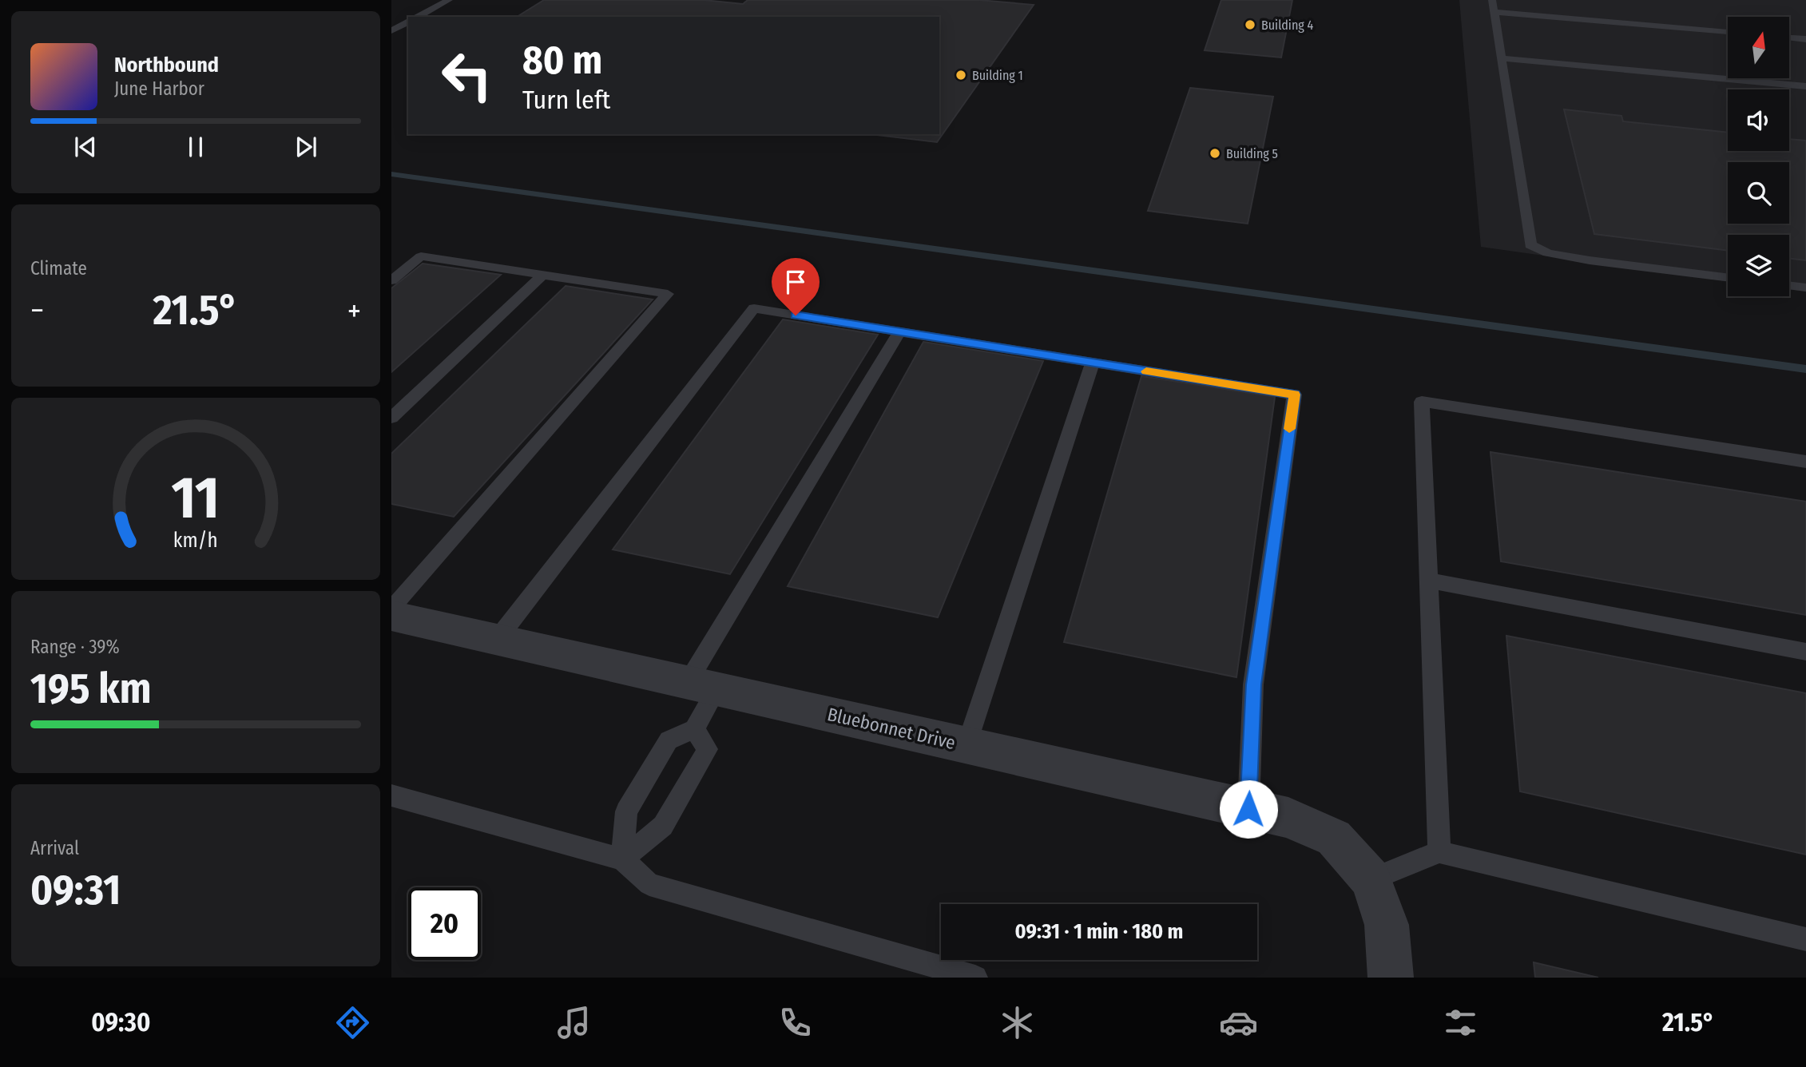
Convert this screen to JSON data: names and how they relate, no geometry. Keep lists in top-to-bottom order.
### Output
{
  "streets": {
    "street": ["Bluebonnet Drive"]
  },
  "places": ["Building 4", "Building 1", "Building 5"],
  "north": "top",
  "page": {
    "turn": ["80 m", "Turn left"],
    "song": ["Northbound", "June Harbor"],
    "tile": [
      "Climate",
      ["Range · 39%", "195 km"],
      ["Arrival", "09:31"]
    ],
    "heat": ["−", "21.5°", "+"],
    "limit": "20",
    "trip": "09:31 · 1 min · 180 m",
    "tabs": ["09:30", "21.5°"],
    "gauge": ["11", "km/h"]
  }
}
